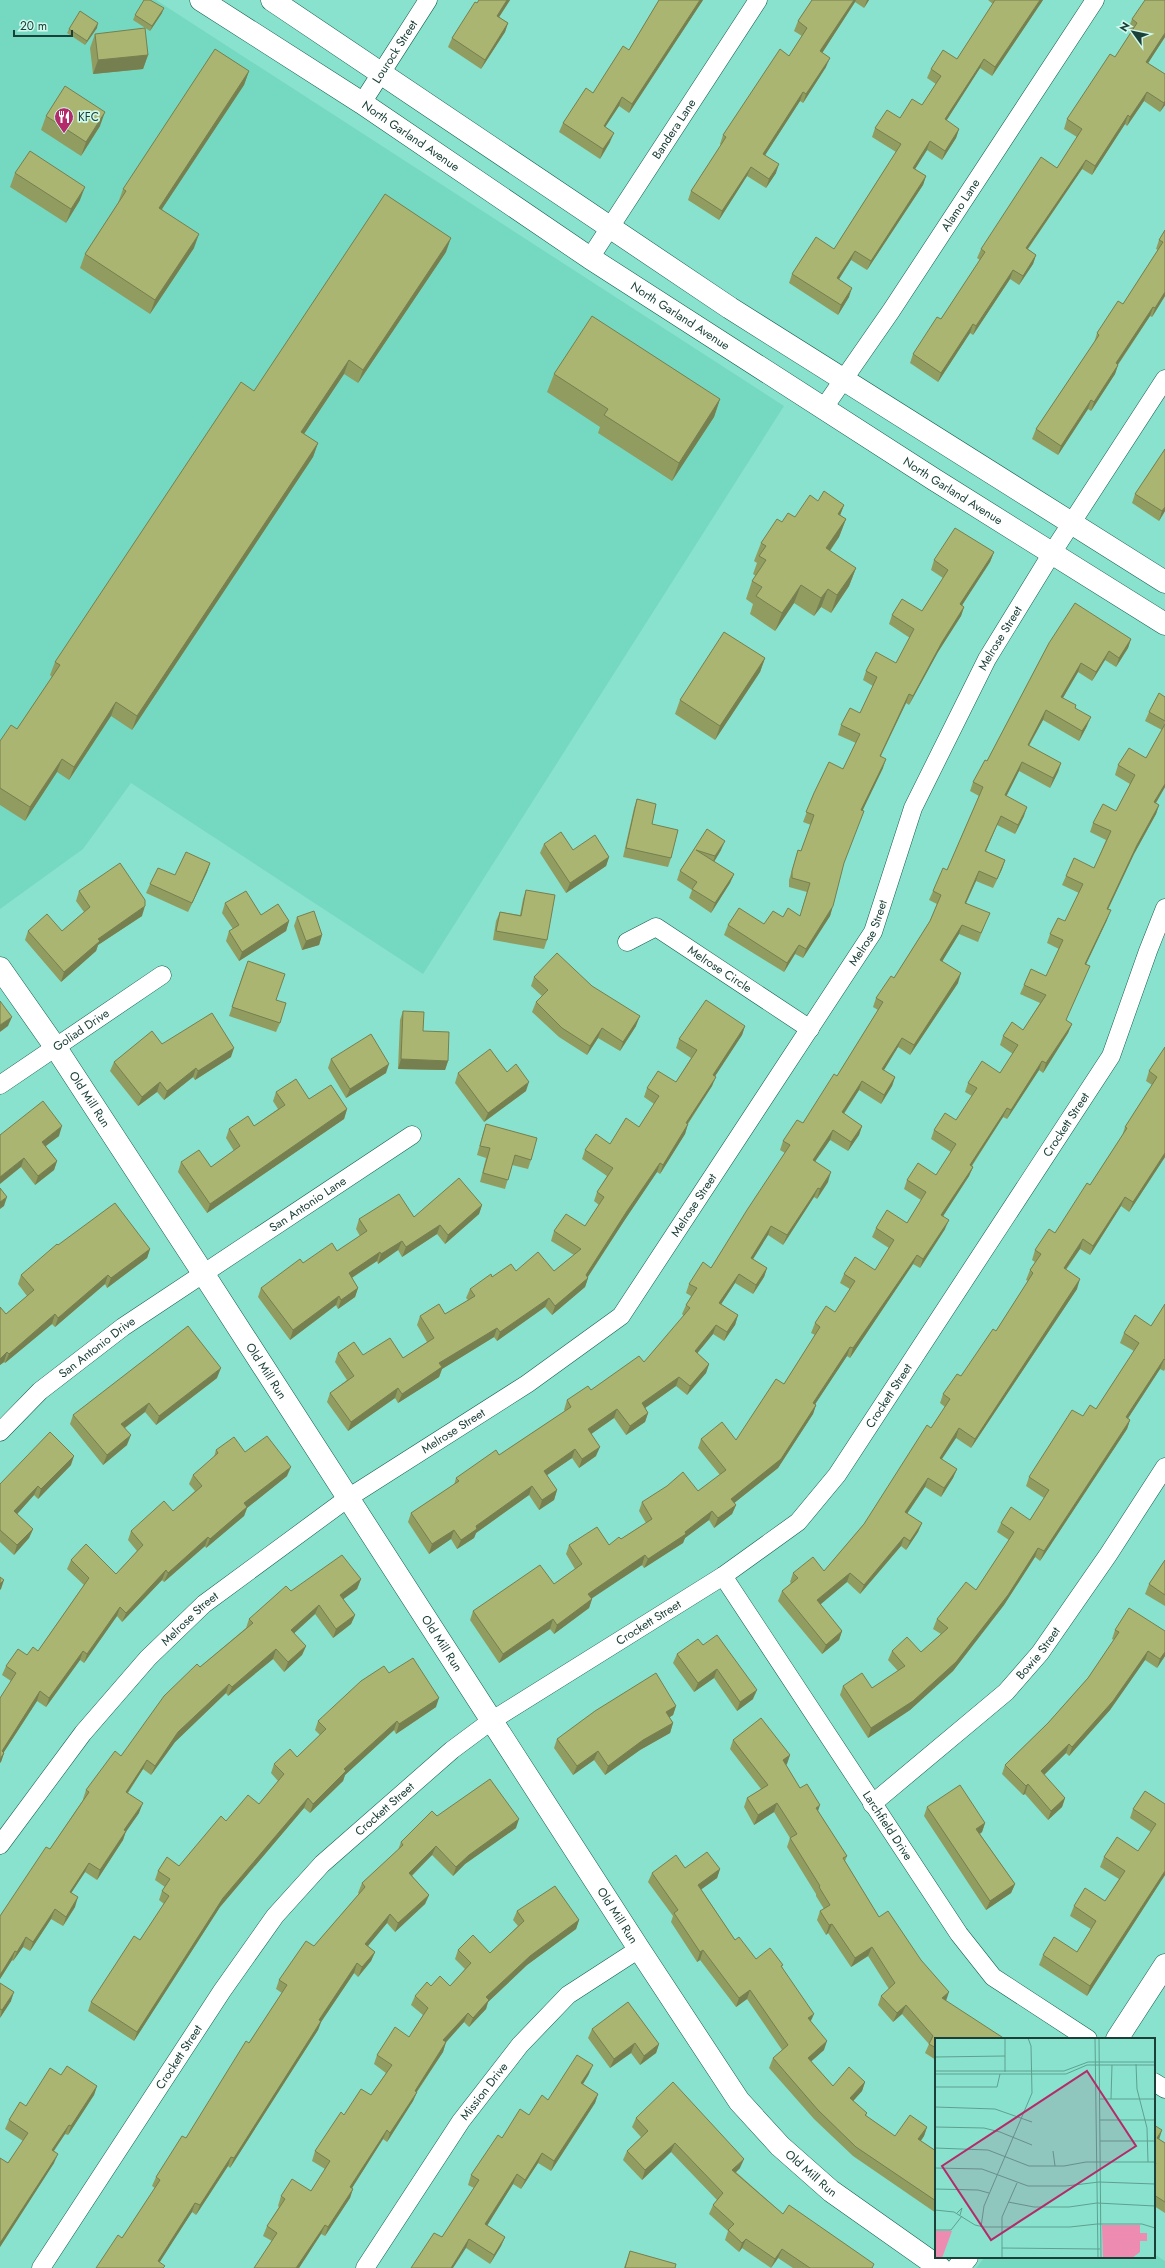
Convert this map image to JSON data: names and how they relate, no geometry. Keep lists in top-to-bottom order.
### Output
{
  "streets": {
    "main road": ["North Garland Avenue", "Old Mill Run"],
    "street": [
      "Lourock Street",
      "Bandera Lane",
      "Alamo Lane",
      "Melrose Street",
      "Melrose Circle",
      "Goliad Drive",
      "Crockett Street",
      "San Antonio Lane",
      "San Antonio Drive",
      "Bowie Street",
      "Larchfield Drive",
      "Mission Drive"
    ]
  },
  "crossings": [
    ["Lourock Street", "North Garland Avenue"],
    ["Bandera Lane", "North Garland Avenue"],
    ["North Garland Avenue", "Alamo Lane"],
    ["North Garland Avenue", "Melrose Street"],
    ["Melrose Street", "Melrose Circle"],
    ["Melrose Street", "Old Mill Run"],
    ["Goliad Drive", "Old Mill Run"],
    ["Old Mill Run", "Crockett Street"],
    ["Old Mill Run", "San Antonio Lane"],
    ["Old Mill Run", "San Antonio Drive"],
    ["Old Mill Run", "Mission Drive"],
    ["Crockett Street", "Larchfield Drive"],
    ["San Antonio Lane", "San Antonio Drive"],
    ["Bowie Street", "Larchfield Drive"]
  ],
  "places": {
    "restaurant": ["KFC"]
  },
  "scale_bar": "20 m",
  "north": "top left"
}
